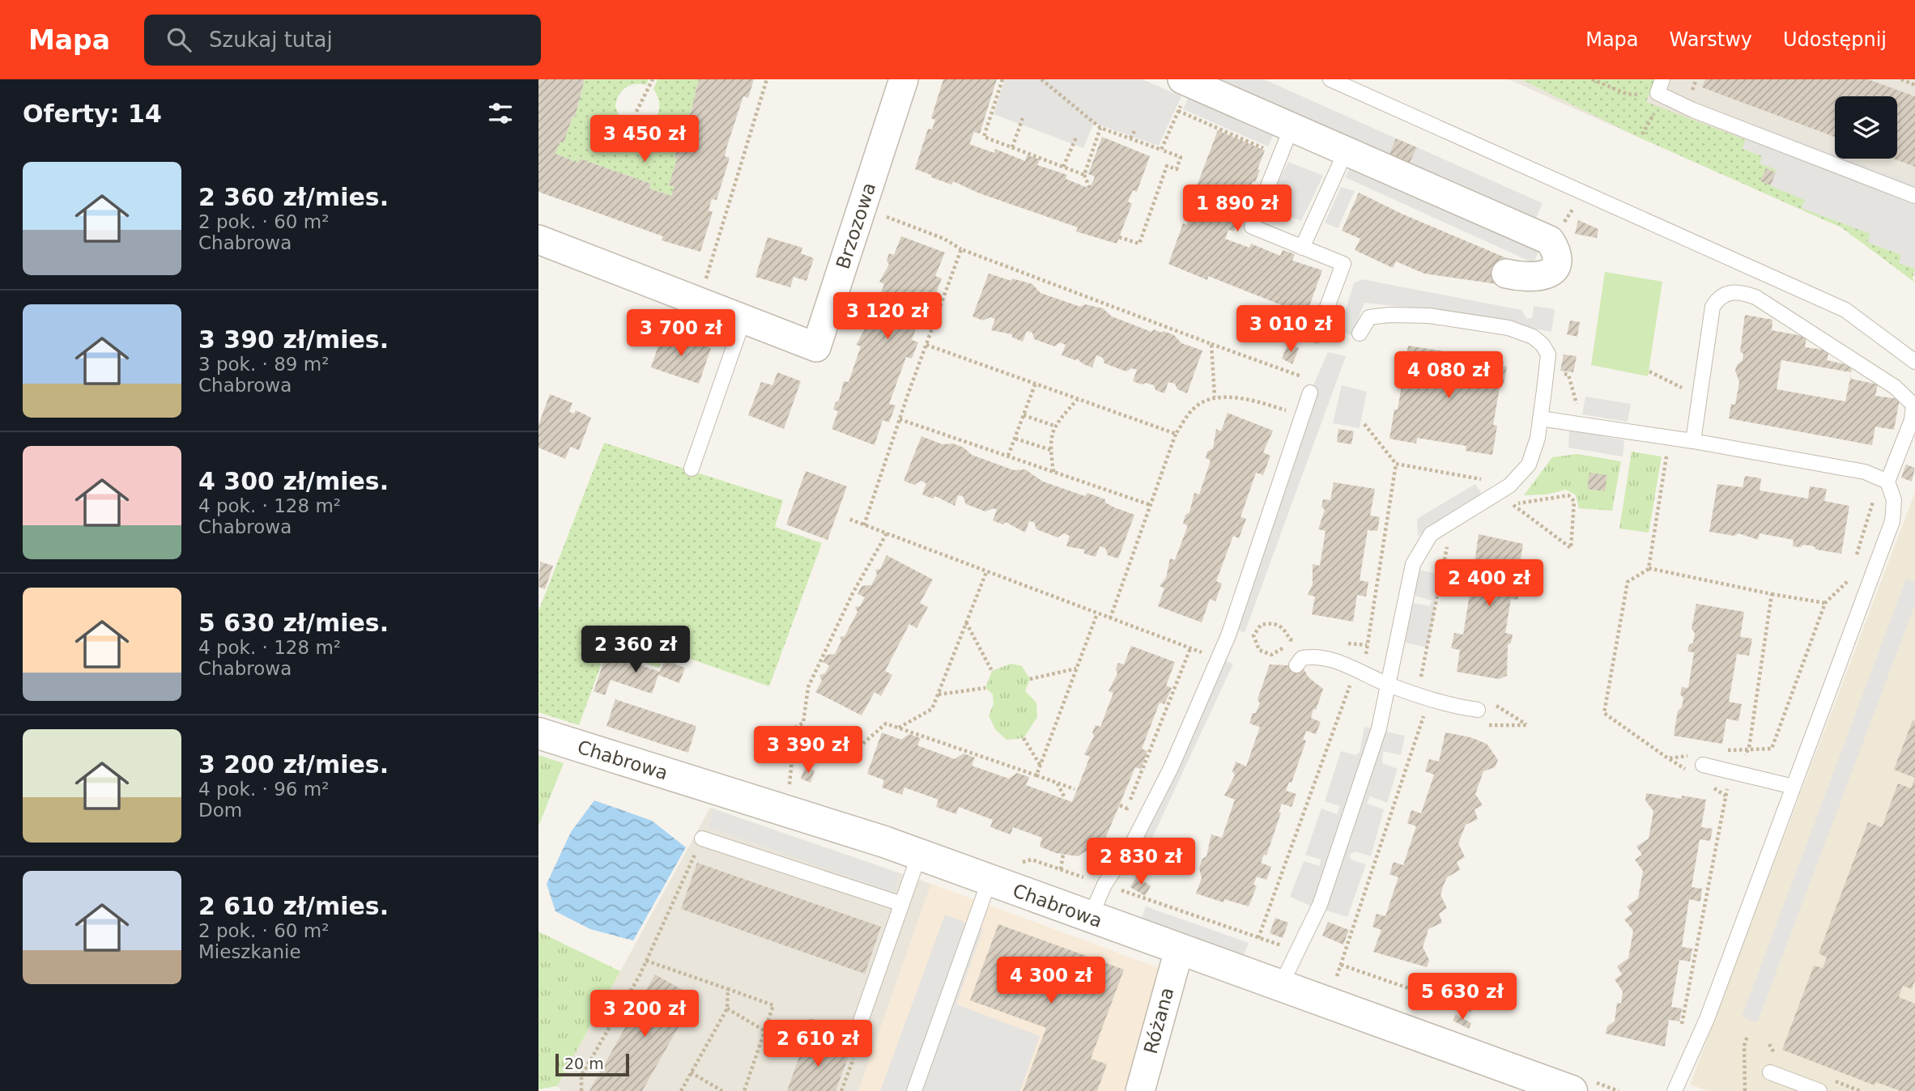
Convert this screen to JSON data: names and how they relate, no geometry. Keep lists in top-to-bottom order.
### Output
{
  "streets": {
    "street": ["Brzozowa", "Chabrowa", "Różana"]
  },
  "crossings": [
    ["Chabrowa", "Różana"]
  ],
  "scale_bar": "20 m",
  "page": {
    "header": "Mapa",
    "search": "Szukaj tutaj",
    "nav": ["Mapa", "Warstwy", "Udostępnij"],
    "heading": "Oferty: 14",
    "price": [
      "3 450 zł",
      "1 890 zł",
      "3 120 zł",
      "3 010 zł",
      "3 700 zł",
      "4 080 zł",
      "2 400 zł",
      "2 360 zł",
      "3 390 zł",
      "2 830 zł",
      "4 300 zł",
      "5 630 zł",
      "3 200 zł",
      "2 610 zł"
    ],
    "list": [
      {
        "name": "2 360 zł/mies.",
        "note": "2 pok. · 60 m² · Chabrowa"
      },
      {
        "name": "3 390 zł/mies.",
        "note": "3 pok. · 89 m² · Chabrowa"
      },
      {
        "name": "4 300 zł/mies.",
        "note": "4 pok. · 128 m² · Chabrowa"
      },
      {
        "name": "5 630 zł/mies.",
        "note": "4 pok. · 128 m² · Chabrowa"
      },
      {
        "name": "3 200 zł/mies.",
        "note": "4 pok. · 96 m² · Dom"
      },
      {
        "name": "2 610 zł/mies.",
        "note": "2 pok. · 60 m² · Mieszkanie"
      }
    ],
    "scale": "20 m"
  }
}
